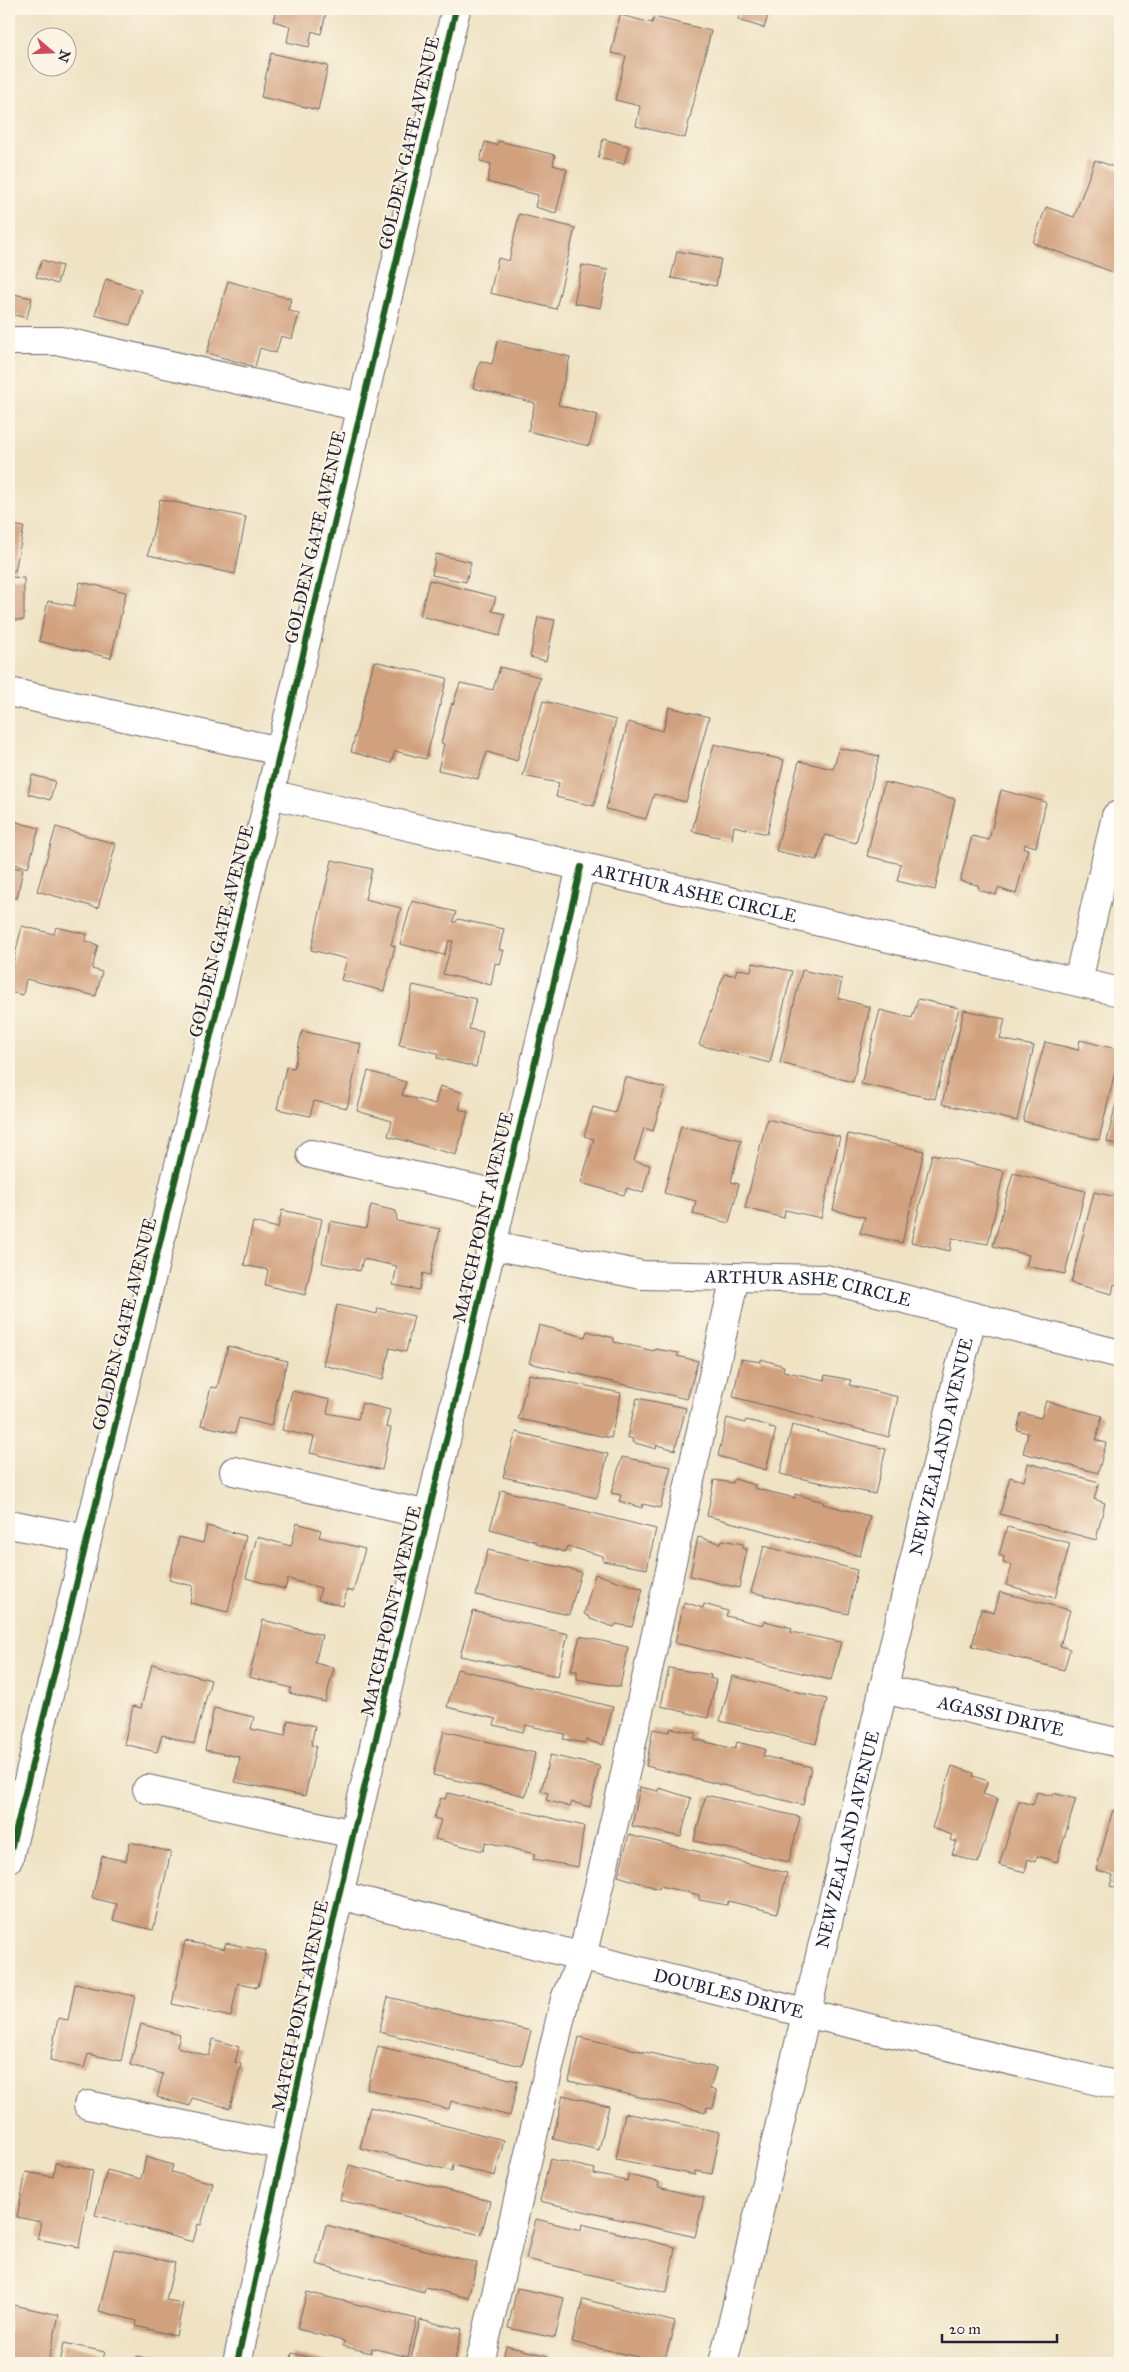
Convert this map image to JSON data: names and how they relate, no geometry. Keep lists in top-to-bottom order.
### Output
{
  "streets": {
    "street": [
      "GOLDEN GATE AVENUE",
      "ARTHUR ASHE CIRCLE",
      "MATCH POINT AVENUE",
      "NEW ZEALAND AVENUE",
      "AGASSI DRIVE",
      "DOUBLES DRIVE"
    ]
  },
  "crossings": [
    ["GOLDEN GATE AVENUE", "ARTHUR ASHE CIRCLE"],
    ["ARTHUR ASHE CIRCLE", "MATCH POINT AVENUE"],
    ["ARTHUR ASHE CIRCLE", "NEW ZEALAND AVENUE"],
    ["MATCH POINT AVENUE", "DOUBLES DRIVE"],
    ["NEW ZEALAND AVENUE", "AGASSI DRIVE"],
    ["NEW ZEALAND AVENUE", "DOUBLES DRIVE"]
  ],
  "scale_bar": "20 m",
  "north": "right"
}
